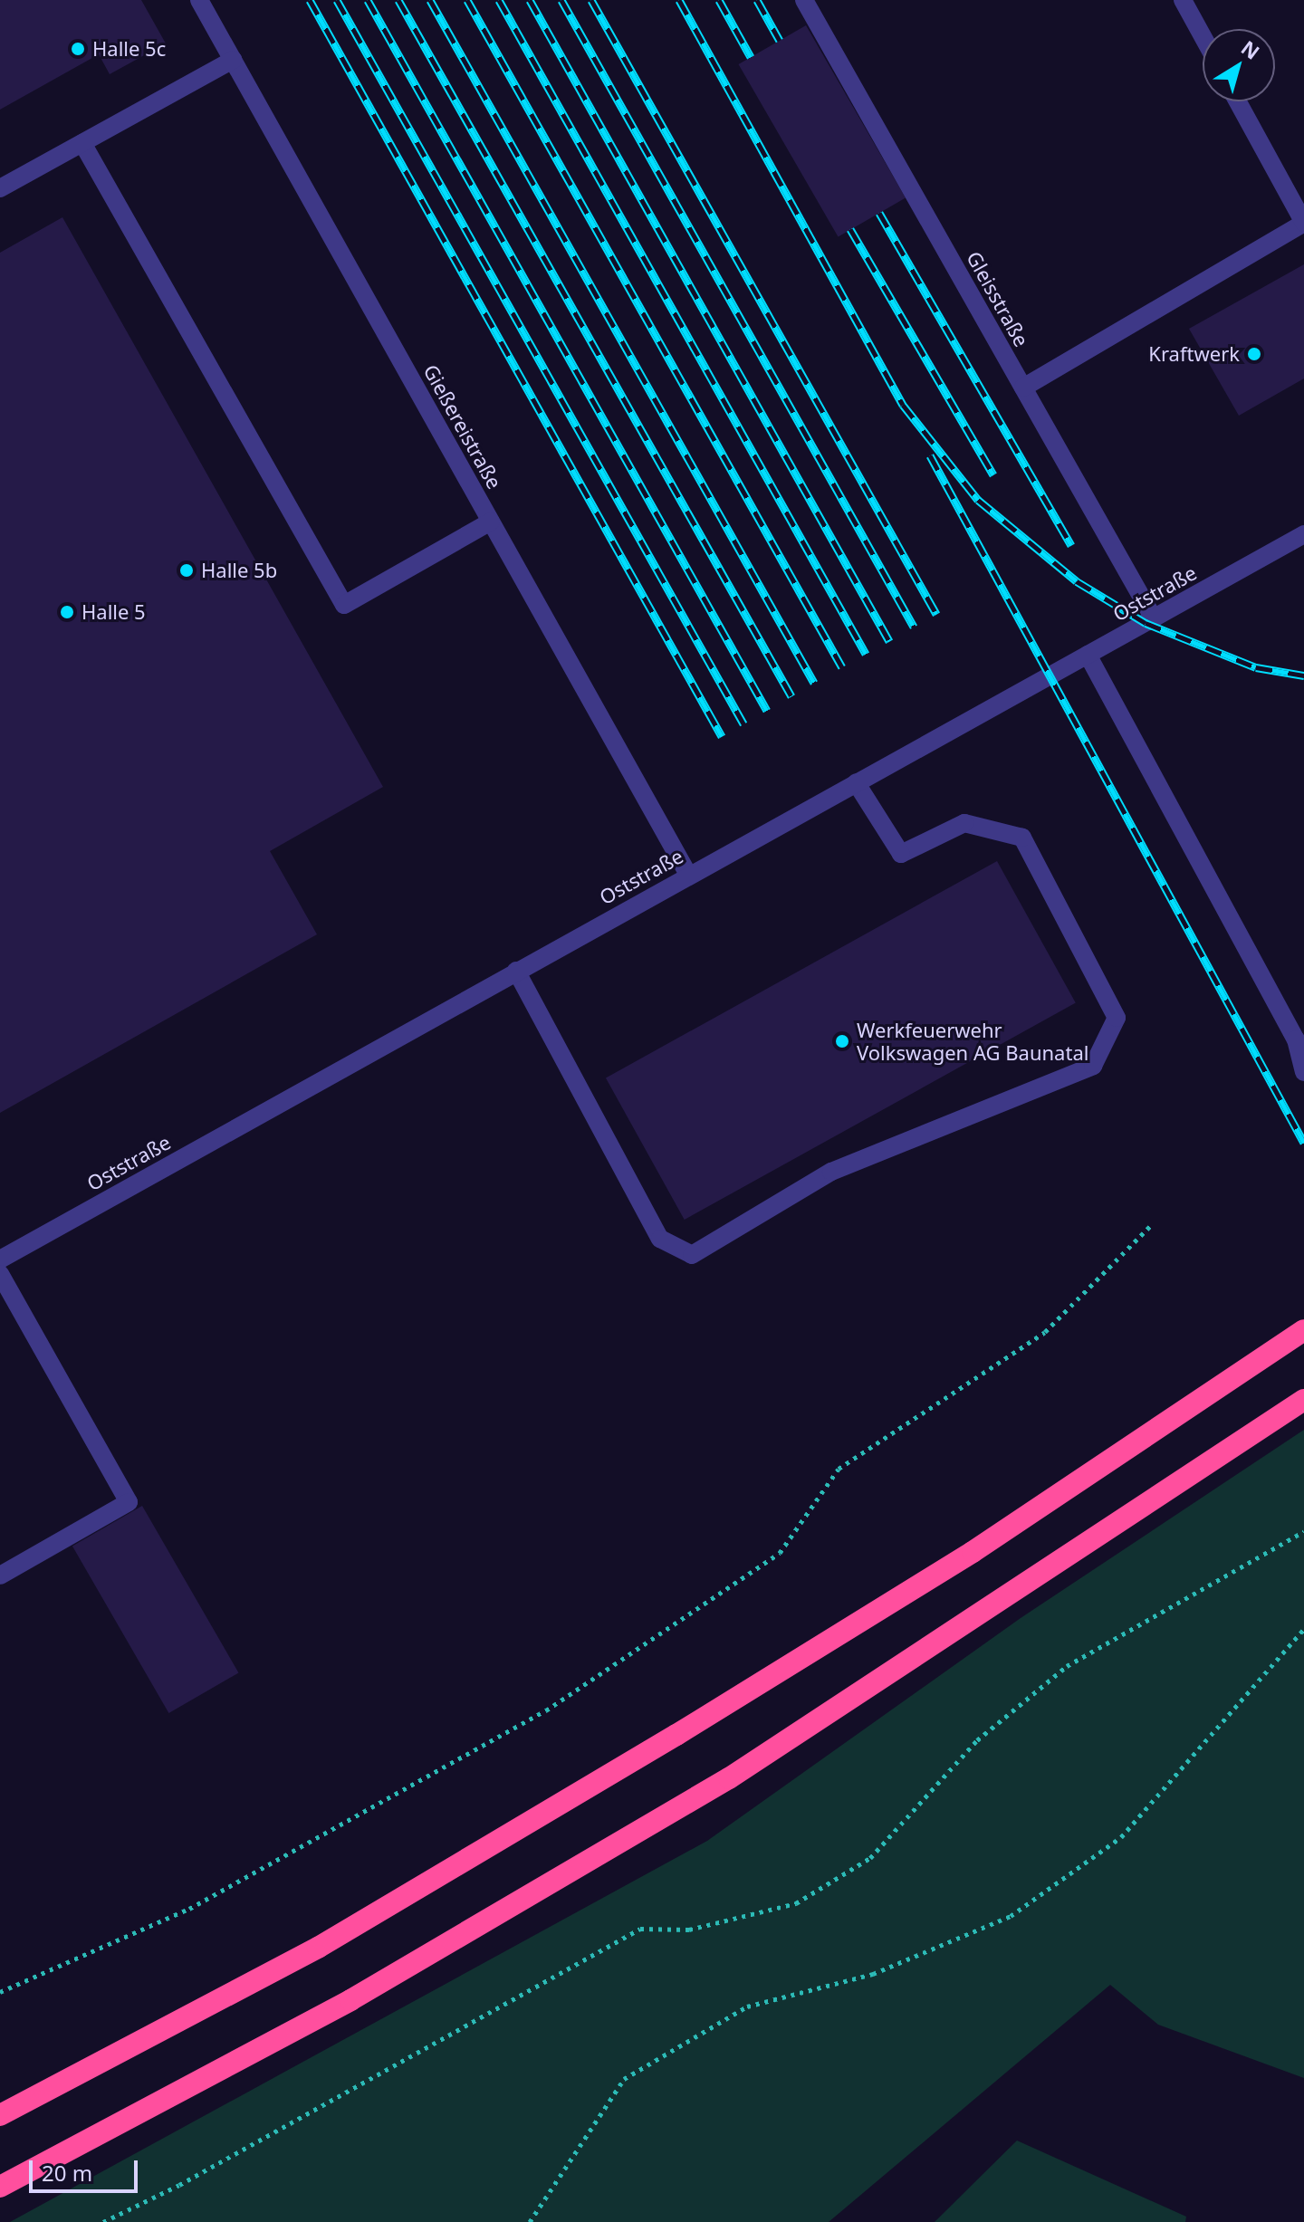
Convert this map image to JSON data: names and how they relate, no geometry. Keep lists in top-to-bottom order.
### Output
{
  "streets": {
    "street": ["Gleisstraße", "Gießereistraße", "Oststraße"]
  },
  "crossings": [
    ["Gleisstraße", "Oststraße"],
    ["Gießereistraße", "Oststraße"]
  ],
  "places": [
    "Halle 5c",
    "Kraftwerk",
    "Halle 5b",
    "Halle 5",
    "Werkfeuerwehr Volkswagen AG Baunatal"
  ],
  "scale_bar": "20 m",
  "north": "top right"
}
